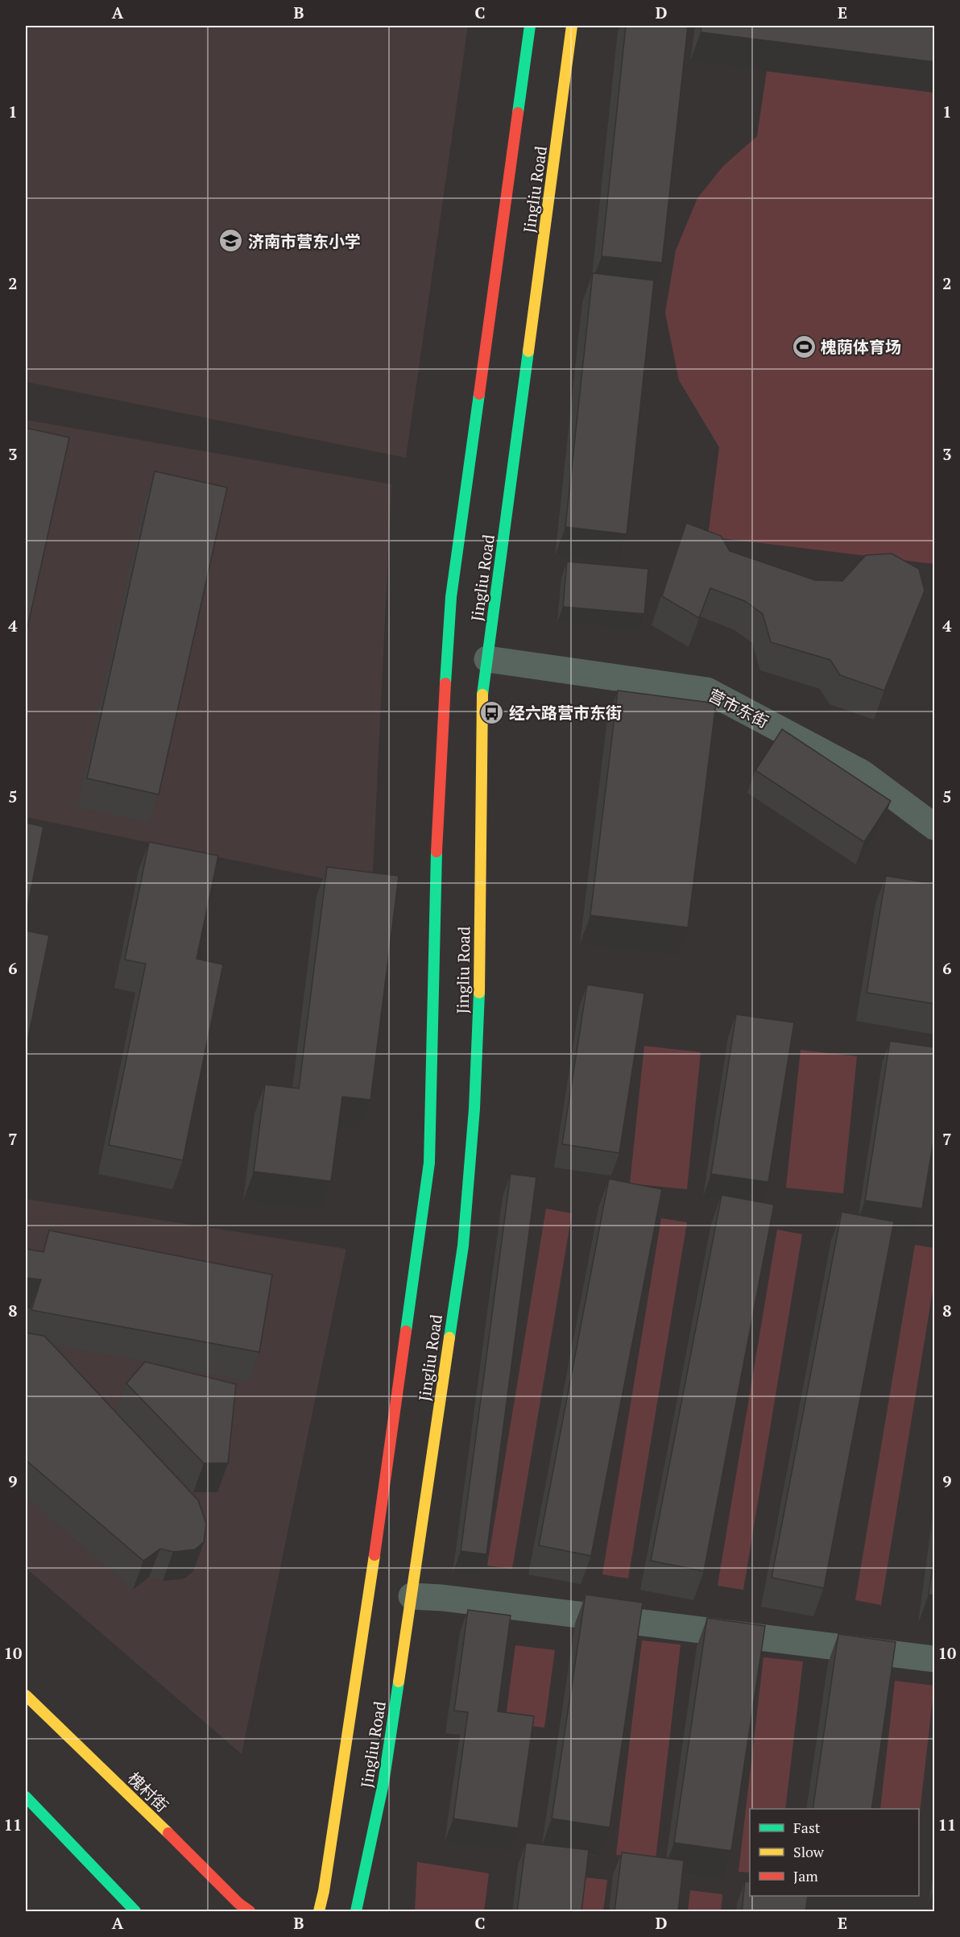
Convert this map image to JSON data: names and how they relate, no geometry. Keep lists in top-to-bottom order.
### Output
{
  "streets": {
    "main road": ["Jingliu Road", "槐村街"],
    "street": ["营市东街"]
  },
  "crossings": [
    ["Jingliu Road", "营市东街"]
  ],
  "places": {
    "school or university": ["济南市营东小学"],
    "sports": ["槐荫体育场"],
    "bus stop": ["经六路营市东街"]
  },
  "legend": ["Fast", "Slow", "Jam"],
  "grid": {
    "columns": [
      "A",
      "B",
      "C",
      "D",
      "E"
    ],
    "rows": [
      "1",
      "2",
      "3",
      "4",
      "5",
      "6",
      "7",
      "8",
      "9",
      "10",
      "11"
    ]
  }
}
